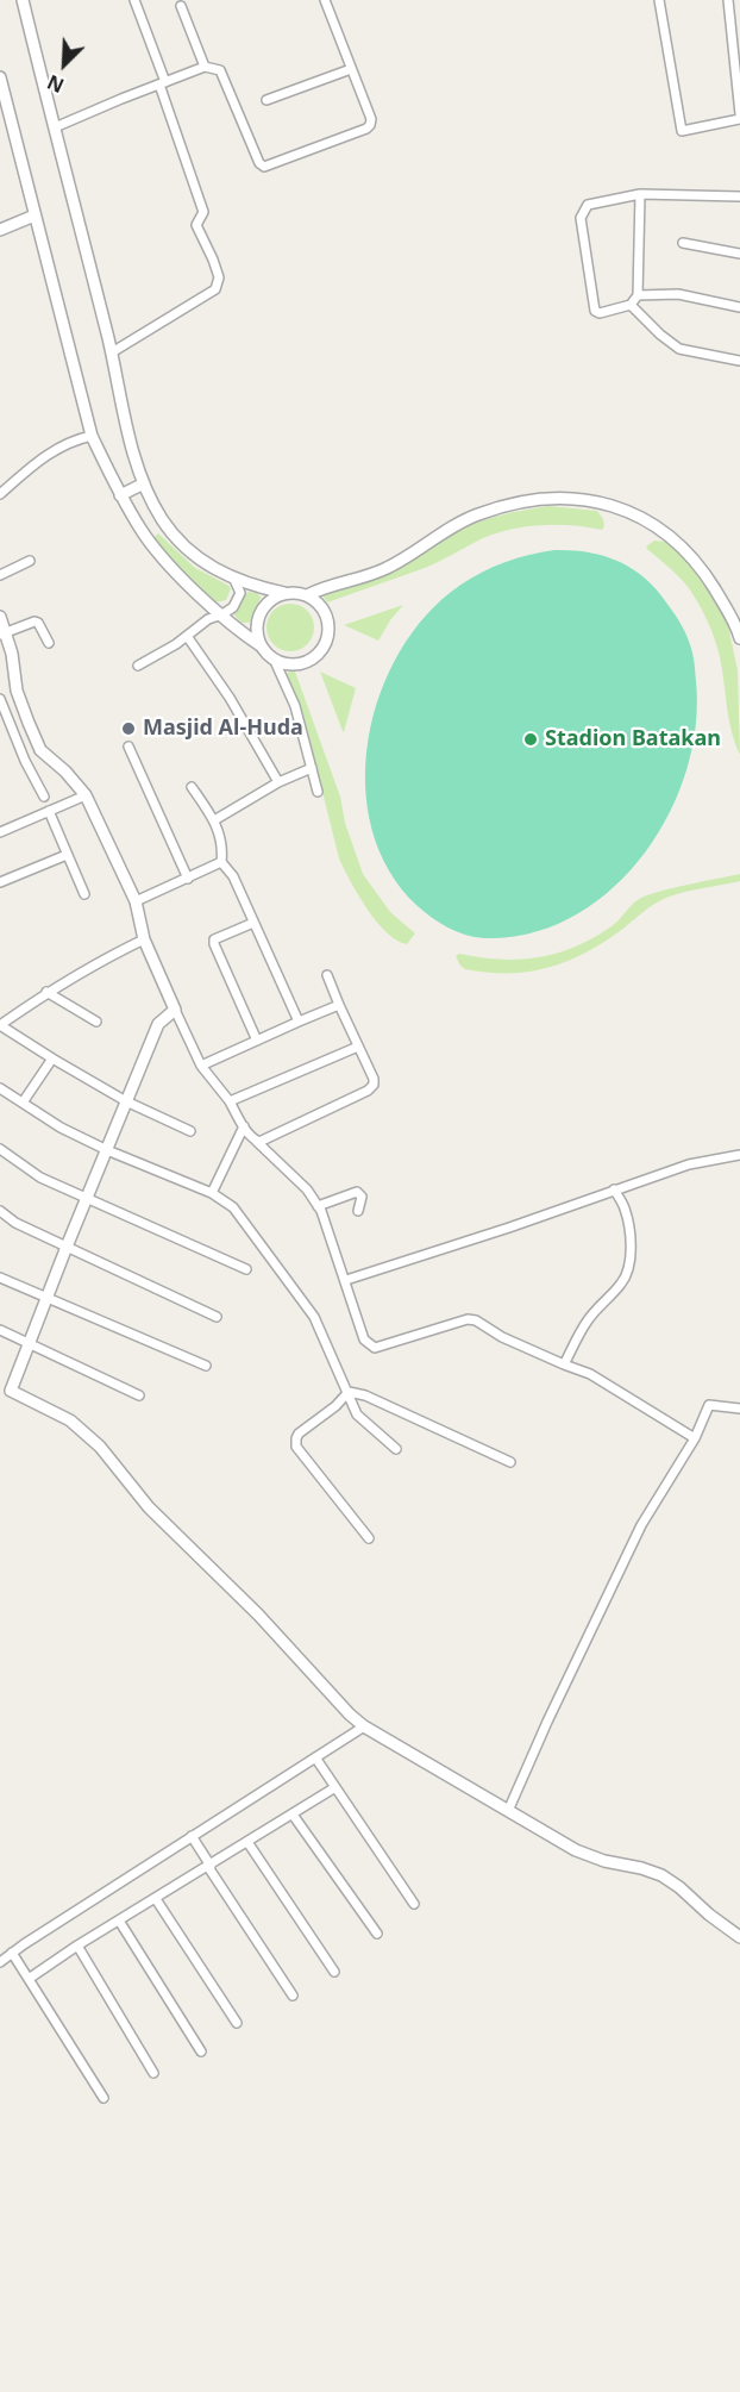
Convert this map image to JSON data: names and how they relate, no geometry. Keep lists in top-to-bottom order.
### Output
{
  "places": ["Masjid Al-Huda", "Stadion Batakan"],
  "north": "bottom left"
}
